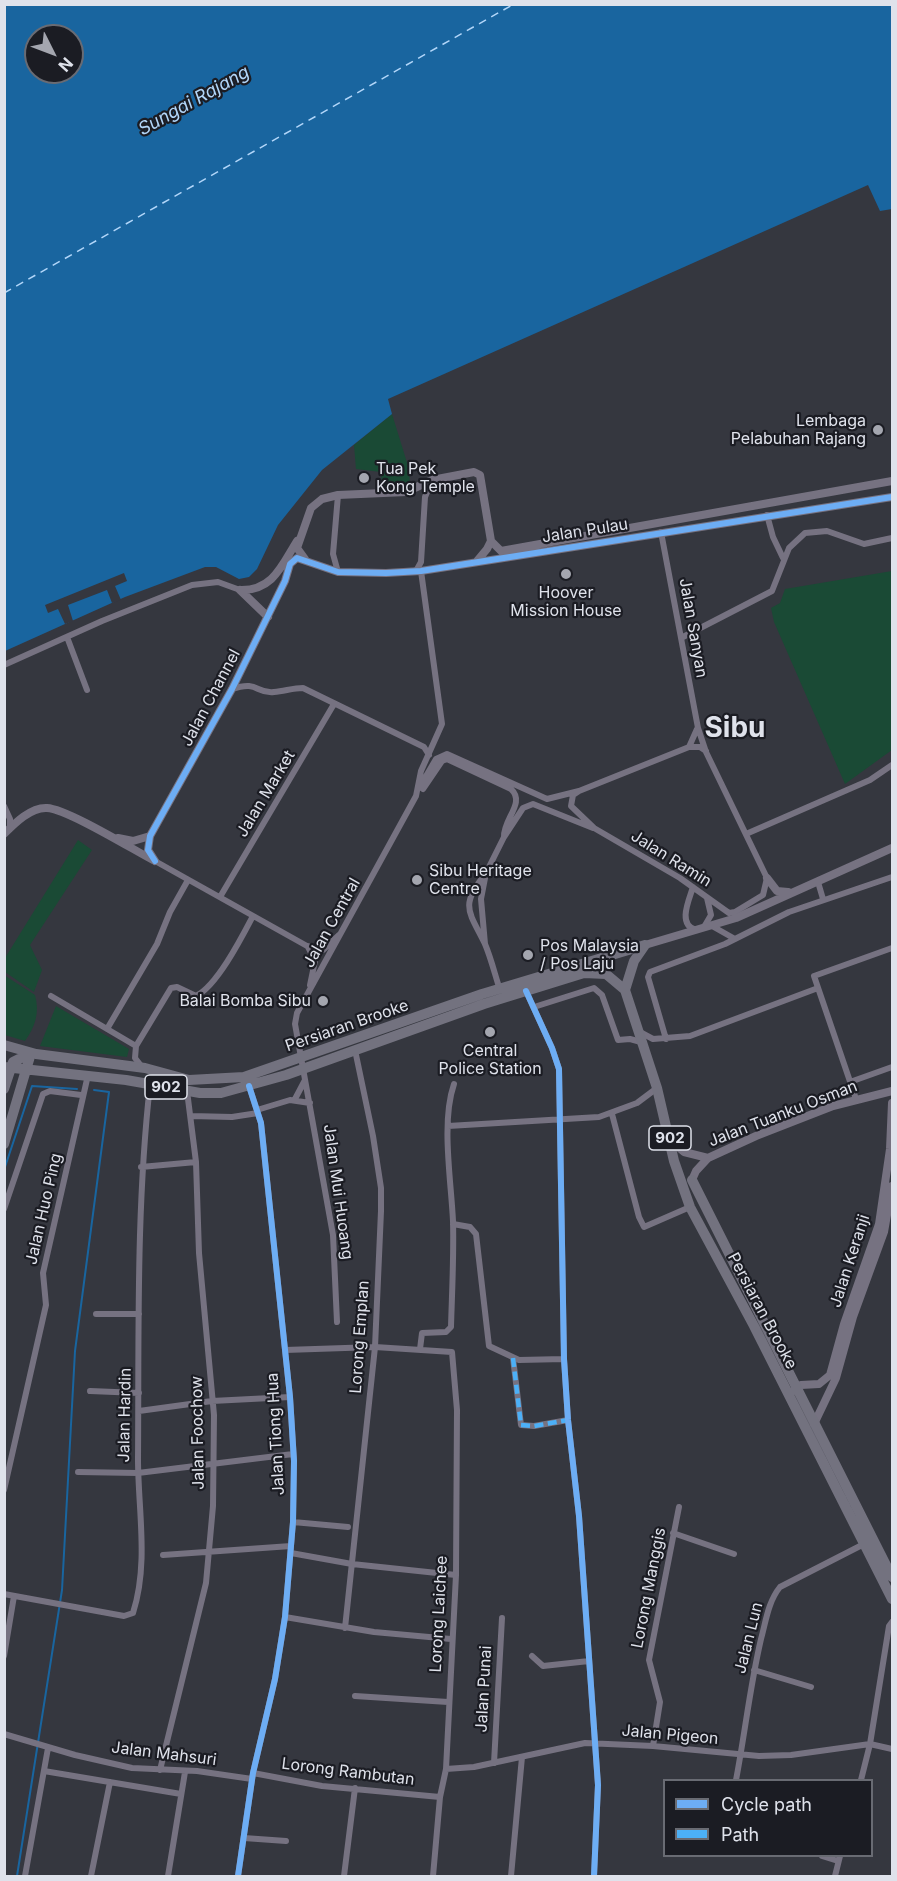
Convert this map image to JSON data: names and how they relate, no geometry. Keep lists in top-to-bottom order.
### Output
{
  "streets": {
    "main road": ["Persiaran Brooke", "902"],
    "street": [
      "Jalan Pulau",
      "Jalan Sanyan",
      "Jalan Channel",
      "Jalan Market",
      "Jalan Ramin",
      "Jalan Central",
      "Jalan Tuanku Osman",
      "Jalan Mui Huoang",
      "Jalan Huo Ping",
      "Jalan Keranji",
      "Lorong Emplan",
      "Jalan Hardin",
      "Jalan Foochow",
      "Jalan Tiong Hua",
      "Lorong Manggis",
      "Lorong Laichee",
      "Jalan Lun",
      "Jalan Punai",
      "Jalan Pigeon",
      "Jalan Mahsuri",
      "Lorong Rambutan"
    ]
  },
  "crossings": [
    ["Jalan Pulau", "Jalan Sanyan"],
    ["Jalan Pulau", "Jalan Channel"],
    ["Jalan Sanyan", "Jalan Ramin"],
    ["Jalan Central", "Persiaran Brooke"],
    ["Jalan Central", "Jalan Mui Huoang"],
    ["Persiaran Brooke", "Jalan Tuanku Osman"],
    ["Persiaran Brooke", "Jalan Huo Ping"],
    ["Persiaran Brooke", "Jalan Keranji"],
    ["Persiaran Brooke", "Lorong Emplan"],
    ["Persiaran Brooke", "Jalan Hardin"],
    ["Persiaran Brooke", "Jalan Foochow"],
    ["Persiaran Brooke", "Jalan Tiong Hua"],
    ["Persiaran Brooke", "Jalan Lun"],
    ["Jalan Tuanku Osman", "Jalan Keranji"],
    ["Jalan Foochow", "Jalan Mahsuri"],
    ["Jalan Tiong Hua", "Jalan Mahsuri"],
    ["Jalan Tiong Hua", "Lorong Rambutan"],
    ["Lorong Manggis", "Jalan Pigeon"],
    ["Lorong Laichee", "Jalan Pigeon"],
    ["Lorong Laichee", "Lorong Rambutan"],
    ["Jalan Lun", "Jalan Pigeon"],
    ["Jalan Punai", "Jalan Pigeon"],
    ["Jalan Mahsuri", "Lorong Rambutan"]
  ],
  "districts": ["Sibu"],
  "water": ["Sungai Rajang"],
  "places": [
    "Lembaga Pelabuhan Rajang",
    "Tua Pek Kong Temple",
    "Hoover Mission House",
    "Sibu Heritage Centre",
    "Pos Malaysia / Pos Laju",
    "Balai Bomba Sibu",
    "Central Police Station"
  ],
  "legend": ["Cycle path", "Path"],
  "north": "bottom right"
}
